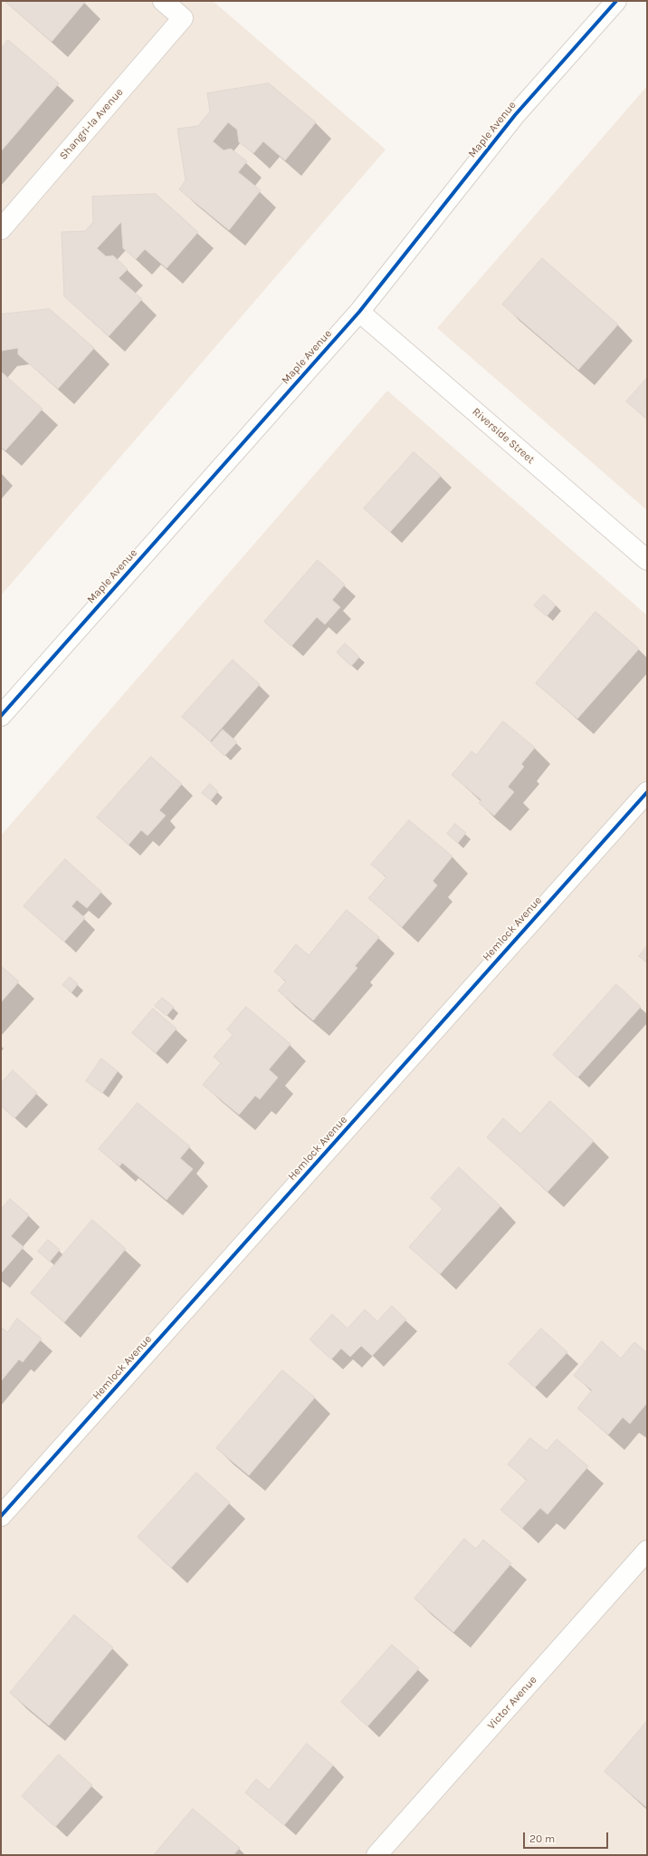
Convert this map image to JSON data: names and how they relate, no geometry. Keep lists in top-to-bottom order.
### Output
{
  "streets": {
    "street": [
      "Shangri-la Avenue",
      "Maple Avenue",
      "Riverside Street",
      "Hemlock Avenue",
      "Victor Avenue"
    ]
  },
  "crossings": [
    ["Maple Avenue", "Riverside Street"]
  ],
  "scale_bar": "20 m"
}
